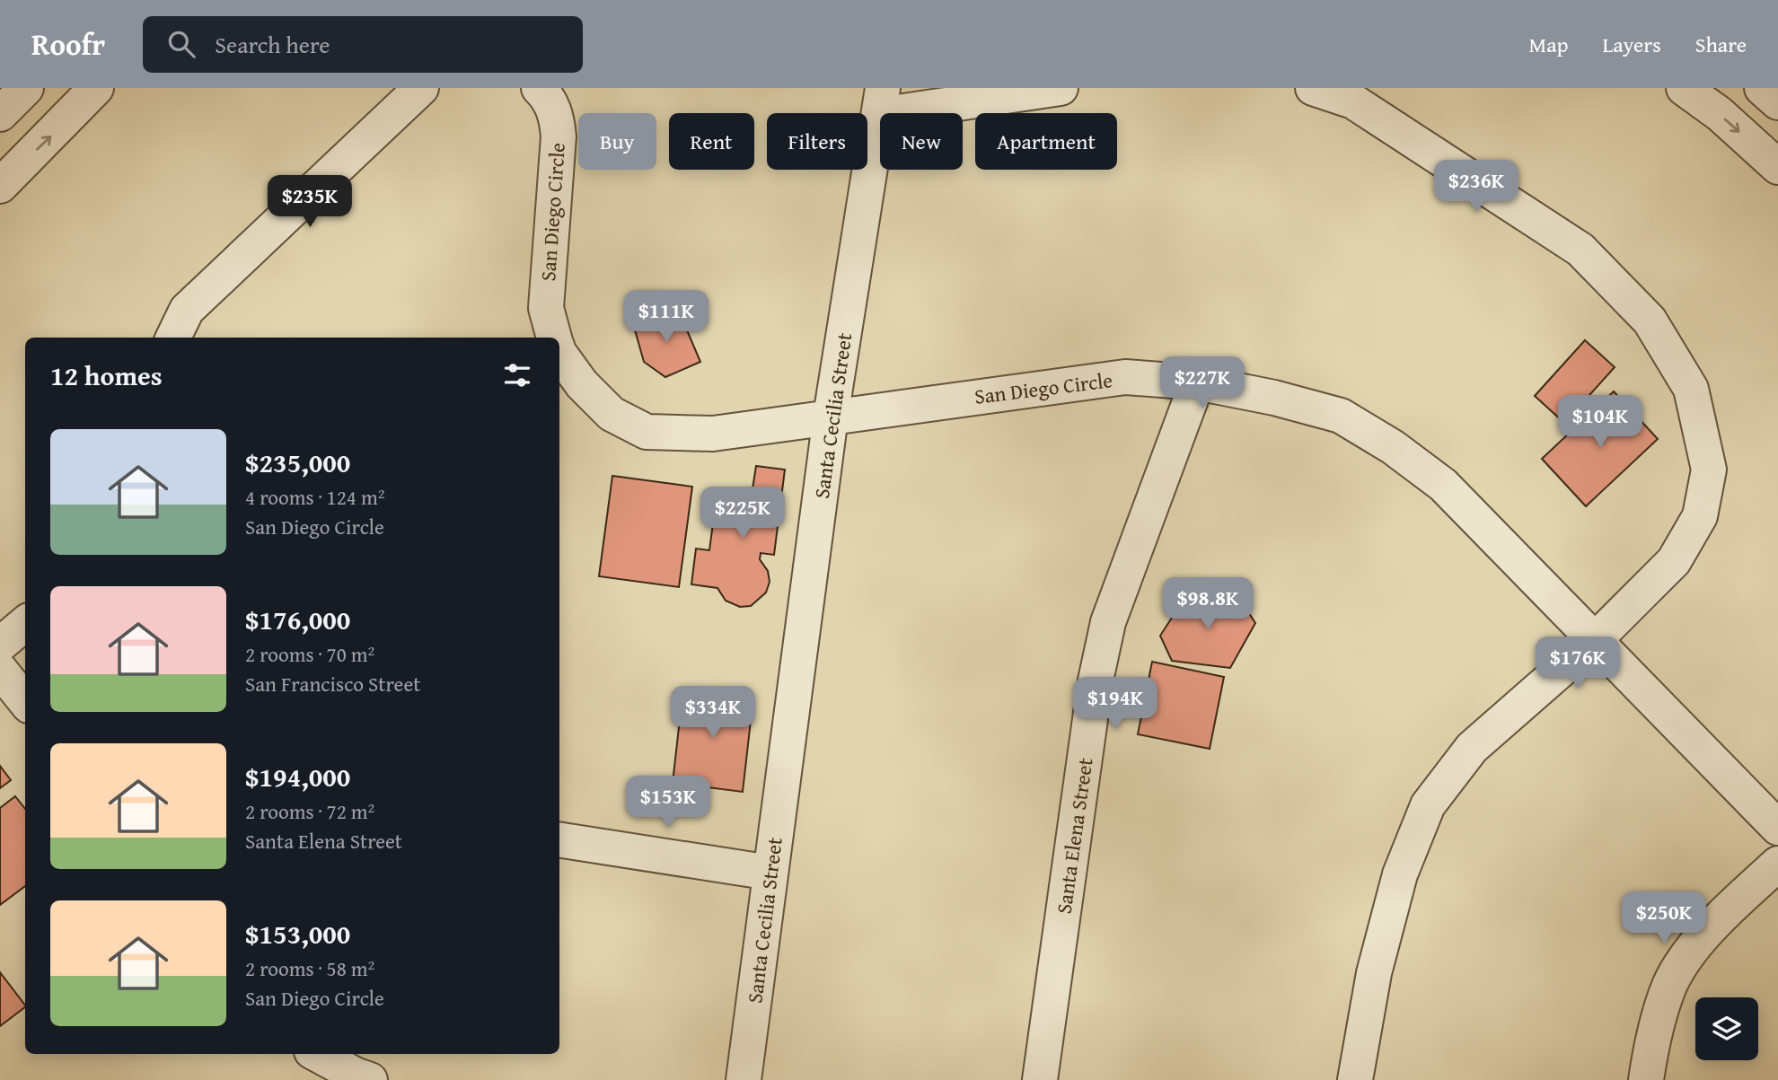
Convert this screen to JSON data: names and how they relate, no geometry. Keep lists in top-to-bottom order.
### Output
{
  "streets": {
    "street": ["San Diego Circle", "Santa Cecilia Street", "Santa Elena Street"]
  },
  "crossings": [
    ["San Diego Circle", "Santa Cecilia Street"],
    ["San Diego Circle", "Santa Elena Street"]
  ],
  "page": {
    "header": "Roofr",
    "search": "Search here",
    "nav": ["Map", "Layers", "Share"],
    "chip": [
      "Buy",
      "Rent",
      "Filters",
      "New",
      "Apartment"
    ],
    "price": [
      "$236K",
      "$235K",
      "$111K",
      "$227K",
      "$104K",
      "$225K",
      "$98.8K",
      "$176K",
      "$194K",
      "$334K",
      "$153K",
      "$250K"
    ],
    "heading": "12 homes",
    "list": [
      {
        "name": "$235,000",
        "note": "4 rooms · 124 m² · San Diego Circle"
      },
      {
        "name": "$176,000",
        "note": "2 rooms · 70 m² · San Francisco Street"
      },
      {
        "name": "$194,000",
        "note": "2 rooms · 72 m² · Santa Elena Street"
      },
      {
        "name": "$153,000",
        "note": "2 rooms · 58 m² · San Diego Circle"
      }
    ]
  }
}
